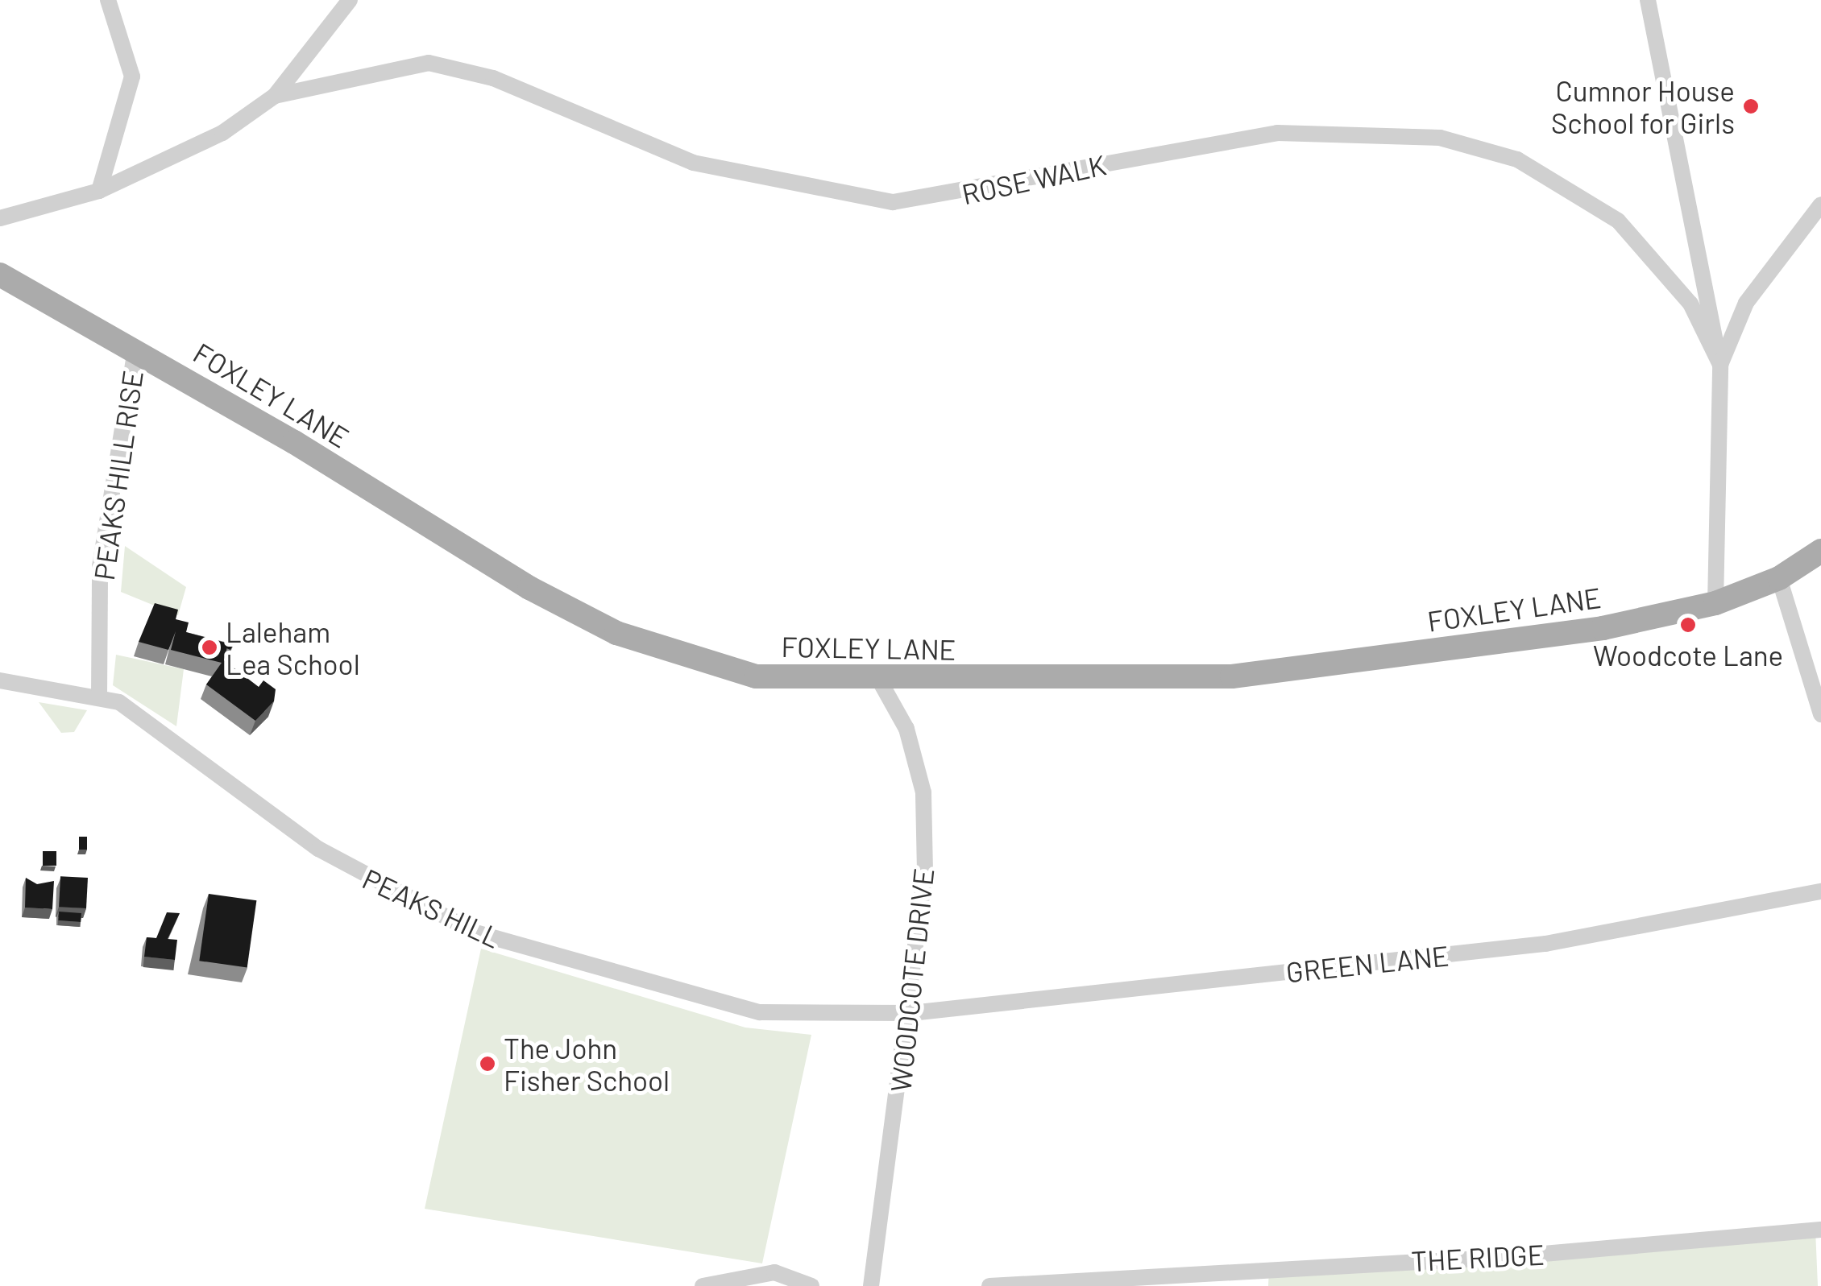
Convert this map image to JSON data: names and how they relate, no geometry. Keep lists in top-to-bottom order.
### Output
{
  "streets": {
    "main road": ["FOXLEY LANE"],
    "street": [
      "ROSE WALK",
      "PEAKS HILL RISE",
      "PEAKS HILL",
      "GREEN LANE",
      "WOODCOTE DRIVE",
      "THE RIDGE"
    ]
  },
  "crossings": [
    ["FOXLEY LANE", "PEAKS HILL RISE"],
    ["FOXLEY LANE", "WOODCOTE DRIVE"],
    ["PEAKS HILL RISE", "PEAKS HILL"],
    ["PEAKS HILL", "GREEN LANE"],
    ["PEAKS HILL", "WOODCOTE DRIVE"],
    ["GREEN LANE", "WOODCOTE DRIVE"]
  ],
  "places": [
    "Cumnor House School for Girls",
    "Woodcote Lane",
    "Laleham Lea School",
    "The John Fisher School"
  ]
}
